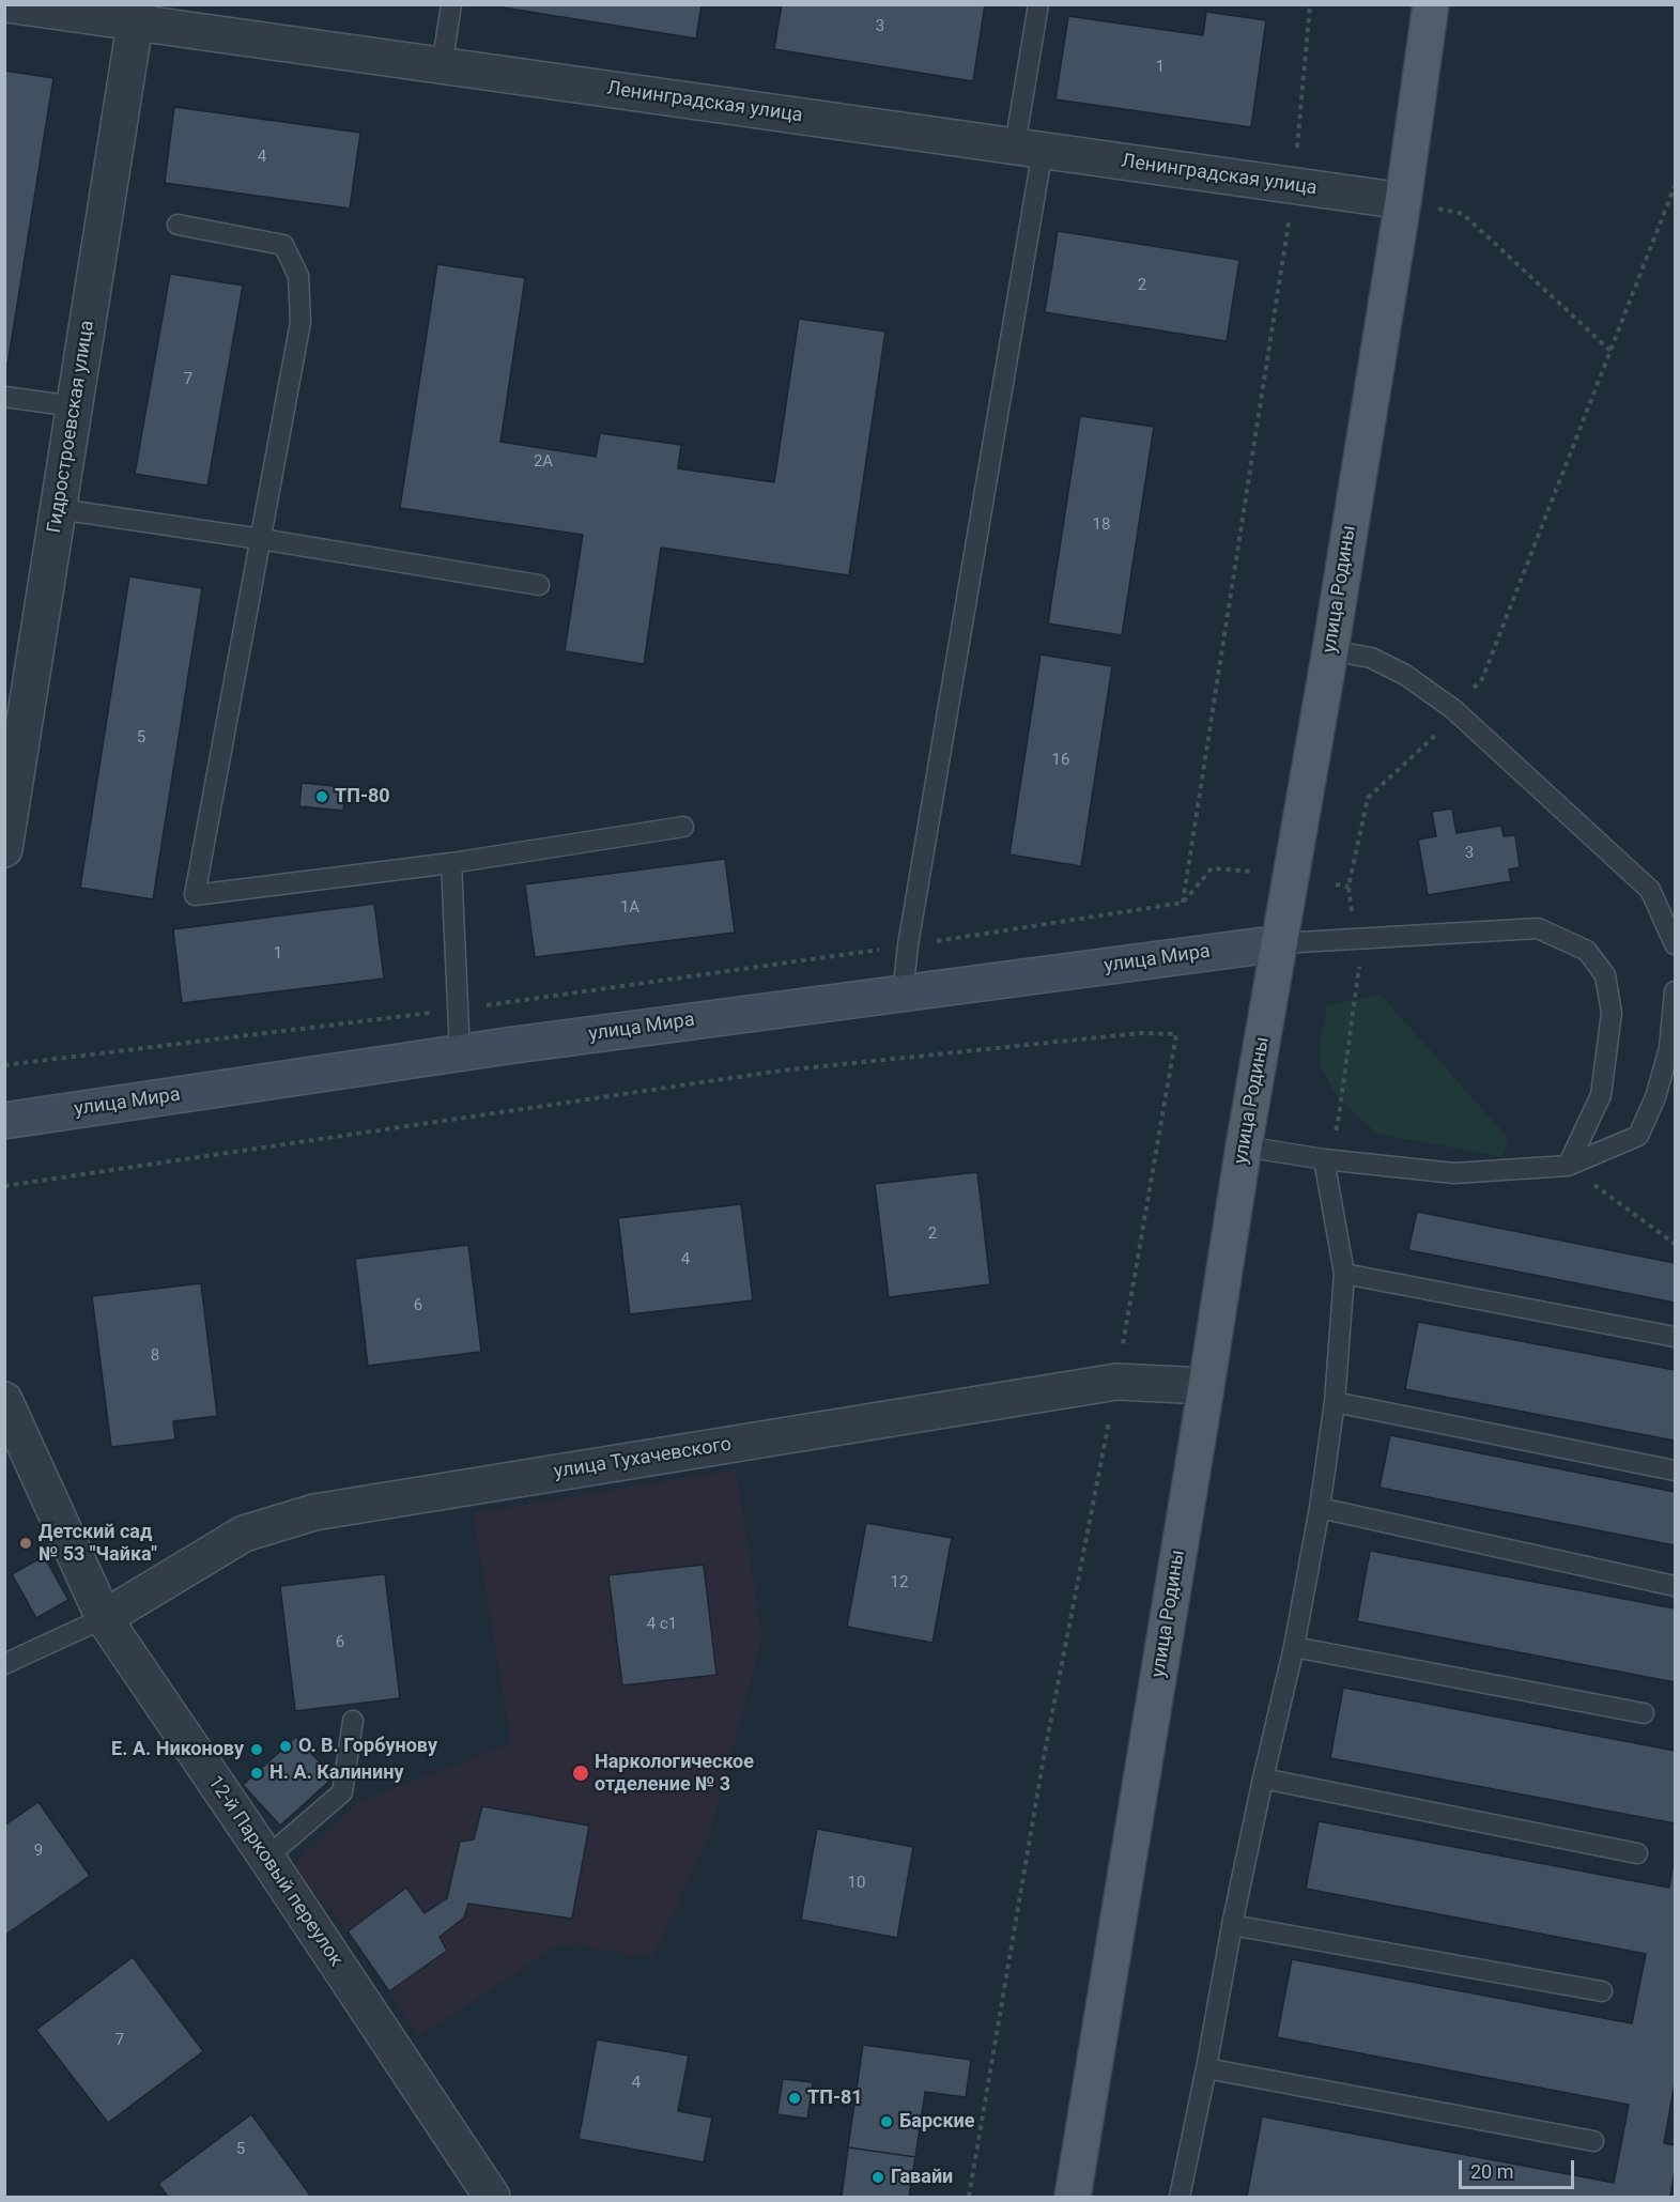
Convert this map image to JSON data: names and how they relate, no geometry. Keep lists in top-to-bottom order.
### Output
{
  "streets": {
    "main road": ["улица Родины", "улица Мира"],
    "street": [
      "Ленинградская улица",
      "Гидростроевская улица",
      "улица Тухачевского",
      "12-й Парковый переулок"
    ]
  },
  "crossings": [
    ["Ленинградская улица", "Гидростроевская улица"],
    ["Ленинградская улица", "улица Родины"],
    ["улица Родины", "улица Мира"],
    ["улица Родины", "улица Тухачевского"],
    ["улица Тухачевского", "12-й Парковый переулок"]
  ],
  "places": [
    "ТП-80",
    "Детский сад № 53 \"Чайка\"",
    "О. В. Горбунову",
    "Е. А. Никонову",
    "Н. А. Калинину",
    "Наркологическое отделение № 3",
    "ТП-81",
    "Барские",
    "Гавайи"
  ],
  "house_numbers": [
    "3",
    "1",
    "4",
    "2",
    "7",
    "2А",
    "18",
    "5",
    "16",
    "3",
    "1А",
    "1",
    "2",
    "4",
    "6",
    "8",
    "12",
    "4 с1",
    "6",
    "9",
    "10",
    "7",
    "4",
    "5"
  ],
  "scale_bar": "20 m"
}
